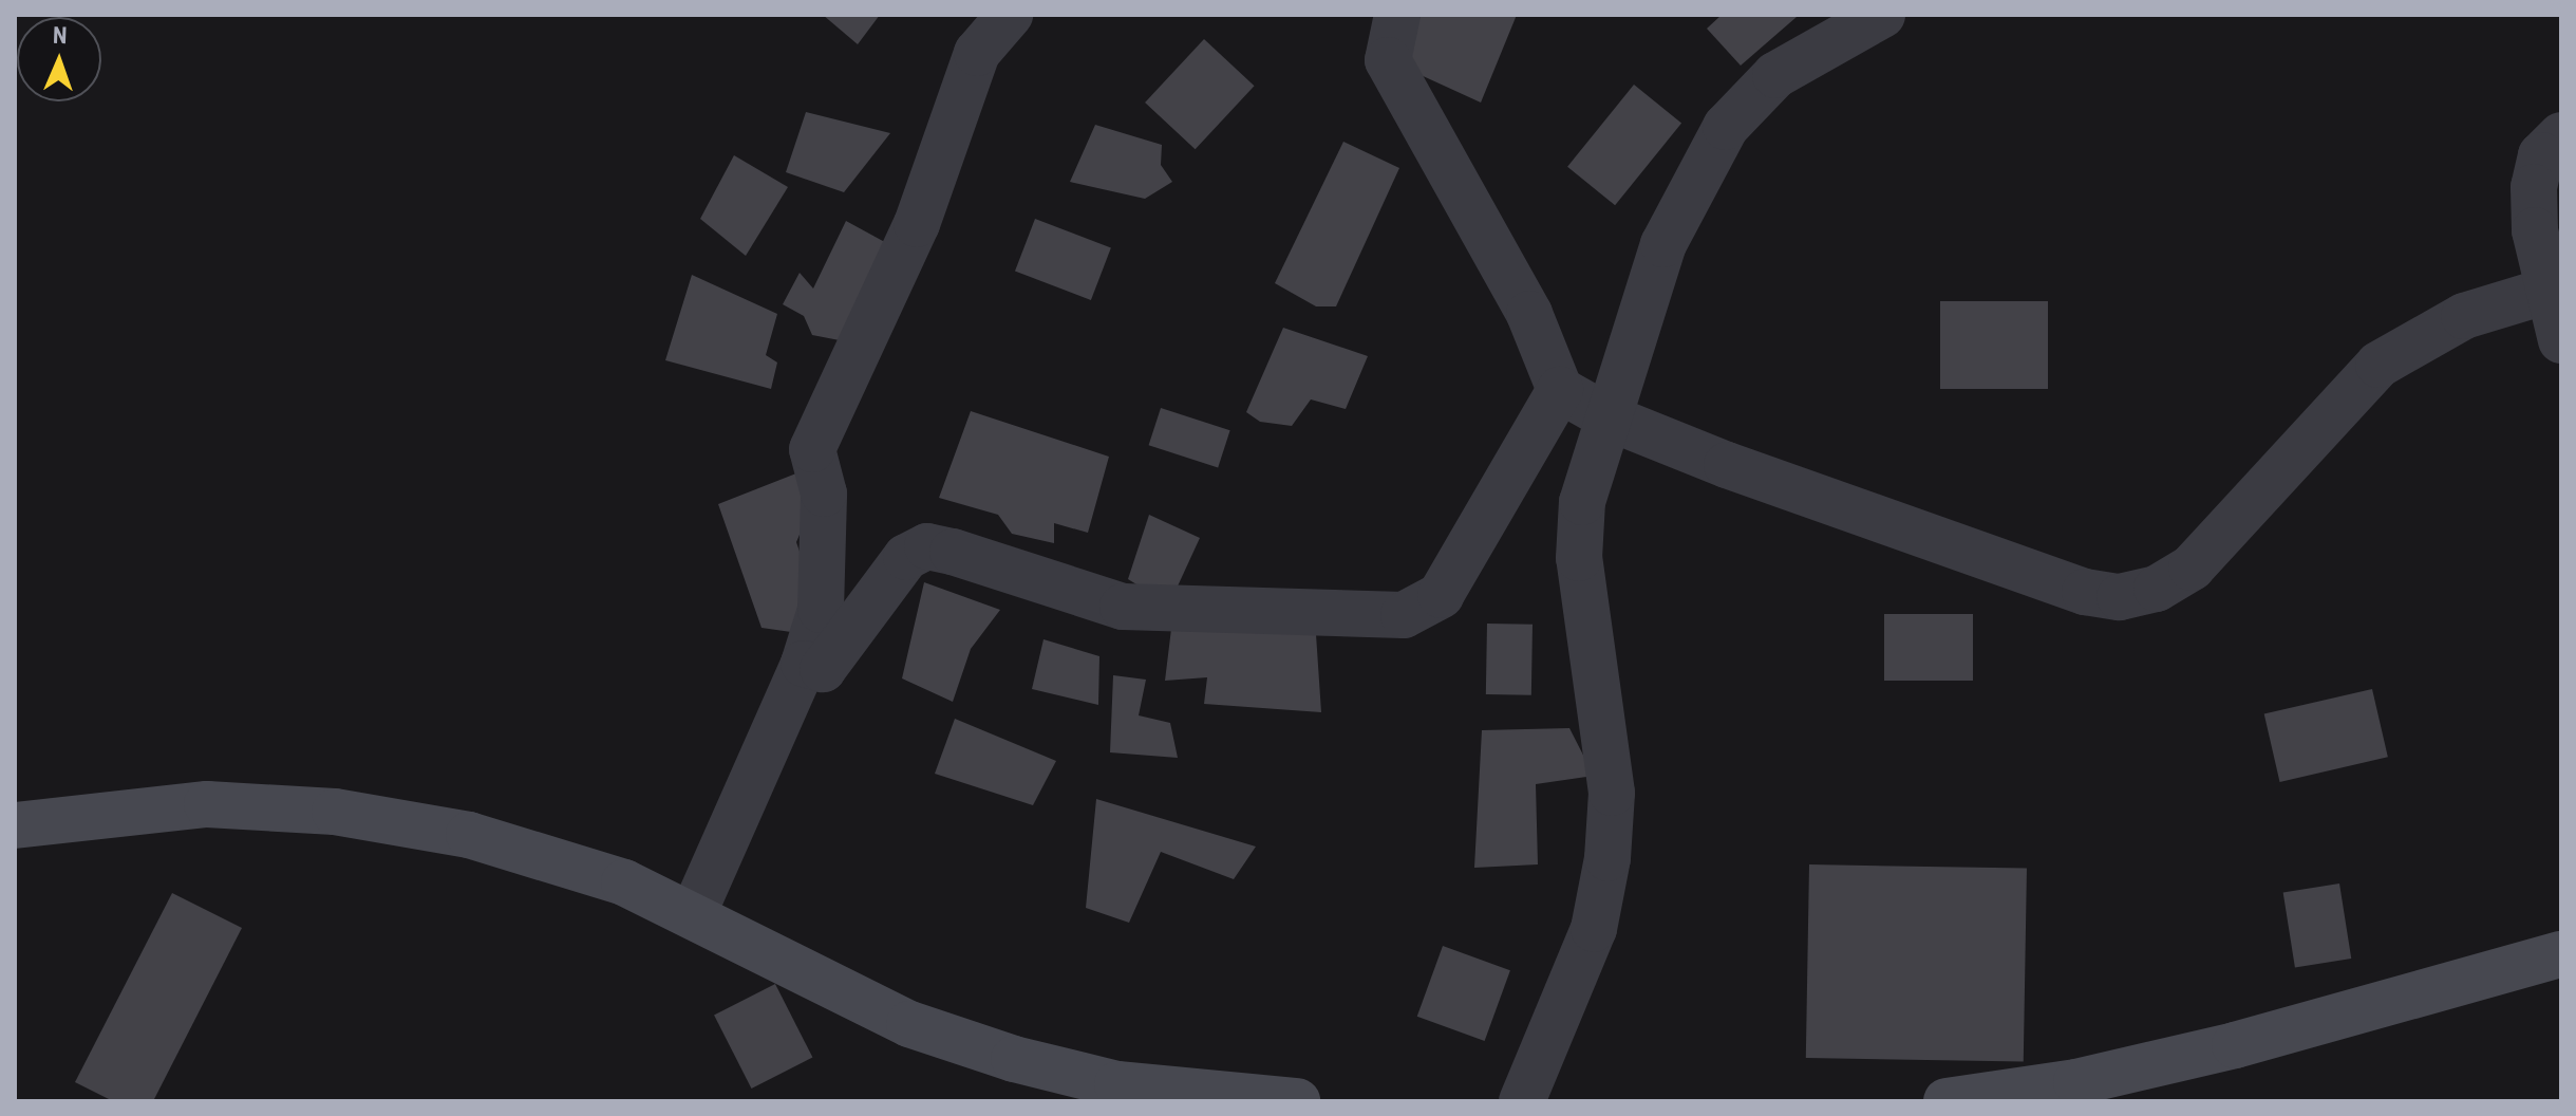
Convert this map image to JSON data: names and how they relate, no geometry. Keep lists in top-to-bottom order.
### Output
{
  "north": "top"
}
